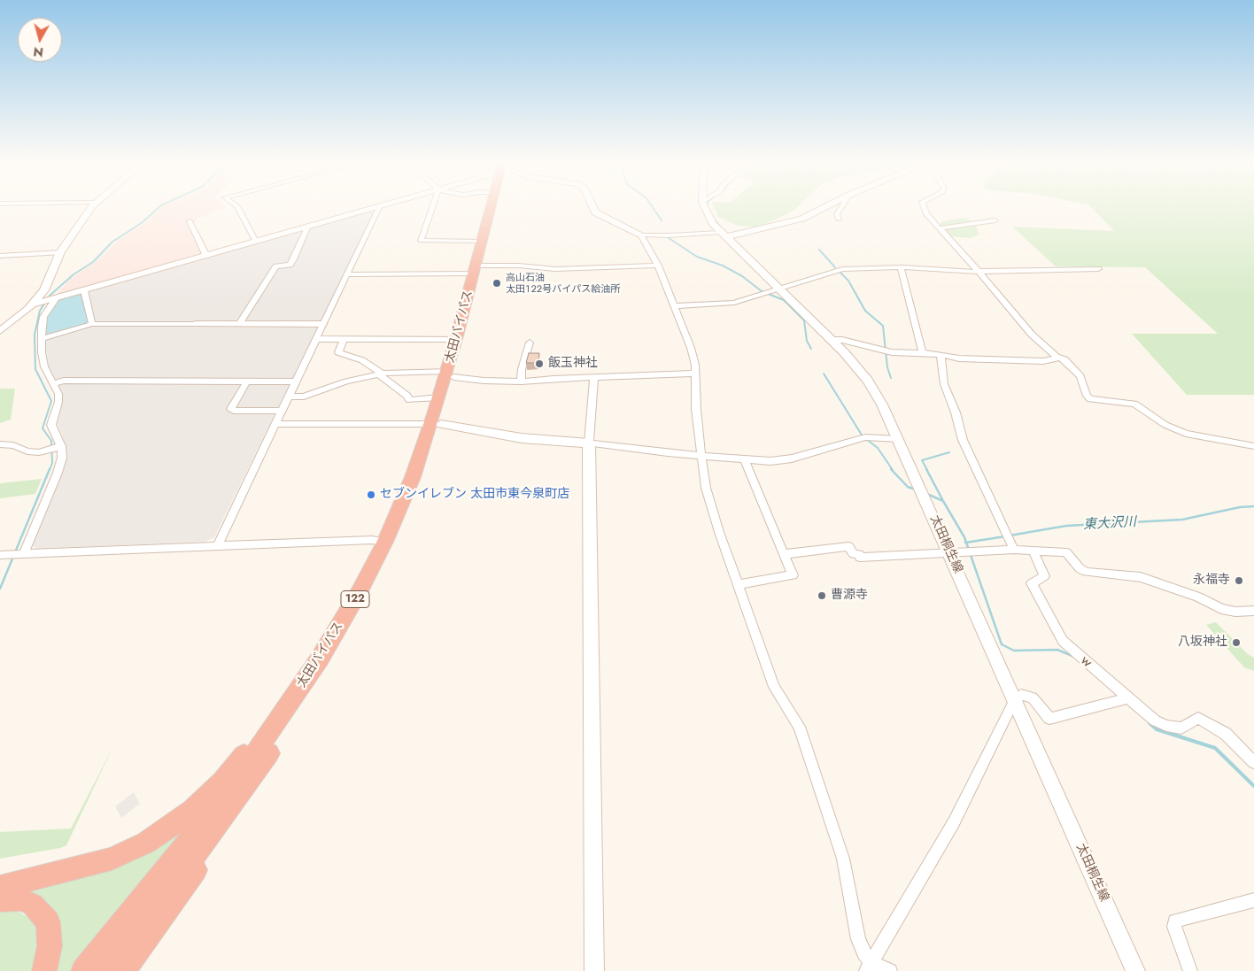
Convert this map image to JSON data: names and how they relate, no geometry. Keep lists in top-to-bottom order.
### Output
{
  "streets": {
    "highway": ["太田バイパス", "122"],
    "street": ["太田桐生線", "w"]
  },
  "water": ["東大沢川"],
  "places": [
    "高山石油 太田１２２号バイパス給油所",
    "飯玉神社",
    "セブンイレブン 太田市東今泉町店",
    "永福寺",
    "曹源寺",
    "八坂神社"
  ],
  "north": "bottom"
}
